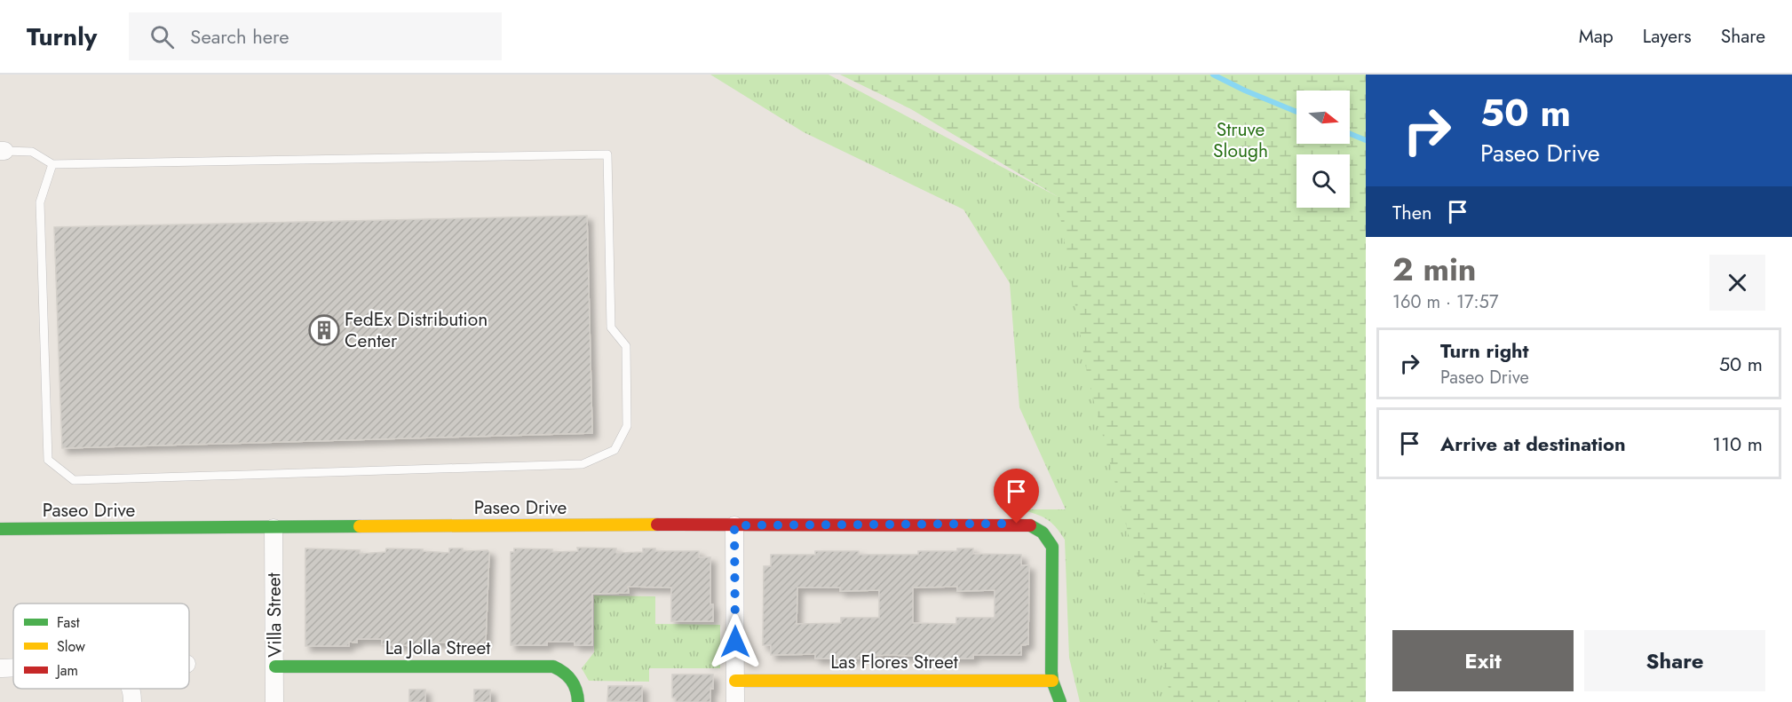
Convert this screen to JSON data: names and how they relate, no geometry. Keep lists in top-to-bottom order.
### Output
{
  "streets": {
    "street": [
      "Paseo Drive",
      "Villa Street",
      "La Jolla Street",
      "Las Flores Street"
    ]
  },
  "crossings": [
    ["Paseo Drive", "Villa Street"],
    ["Paseo Drive", "Las Flores Street"],
    ["Villa Street", "La Jolla Street"]
  ],
  "parks": ["Struve Slough"],
  "places": {
    "building": ["FedEx Distribution Center"]
  },
  "legend": ["Fast", "Slow", "Jam"],
  "north": "right",
  "page": {
    "header": "Turnly",
    "search": "Search here",
    "nav": ["Map", "Layers", "Share"],
    "turn": ["50 m", "Paseo Drive"],
    "then": "Then",
    "heading": ["2 min", "160 m · 17:57"],
    "list": [
      {
        "name": "Turn right",
        "note": "Paseo Drive",
        "value": "50 m"
      },
      {
        "name": "Arrive at destination",
        "value": "110 m"
      }
    ],
    "buttons": ["Exit", "Share"]
  }
}
